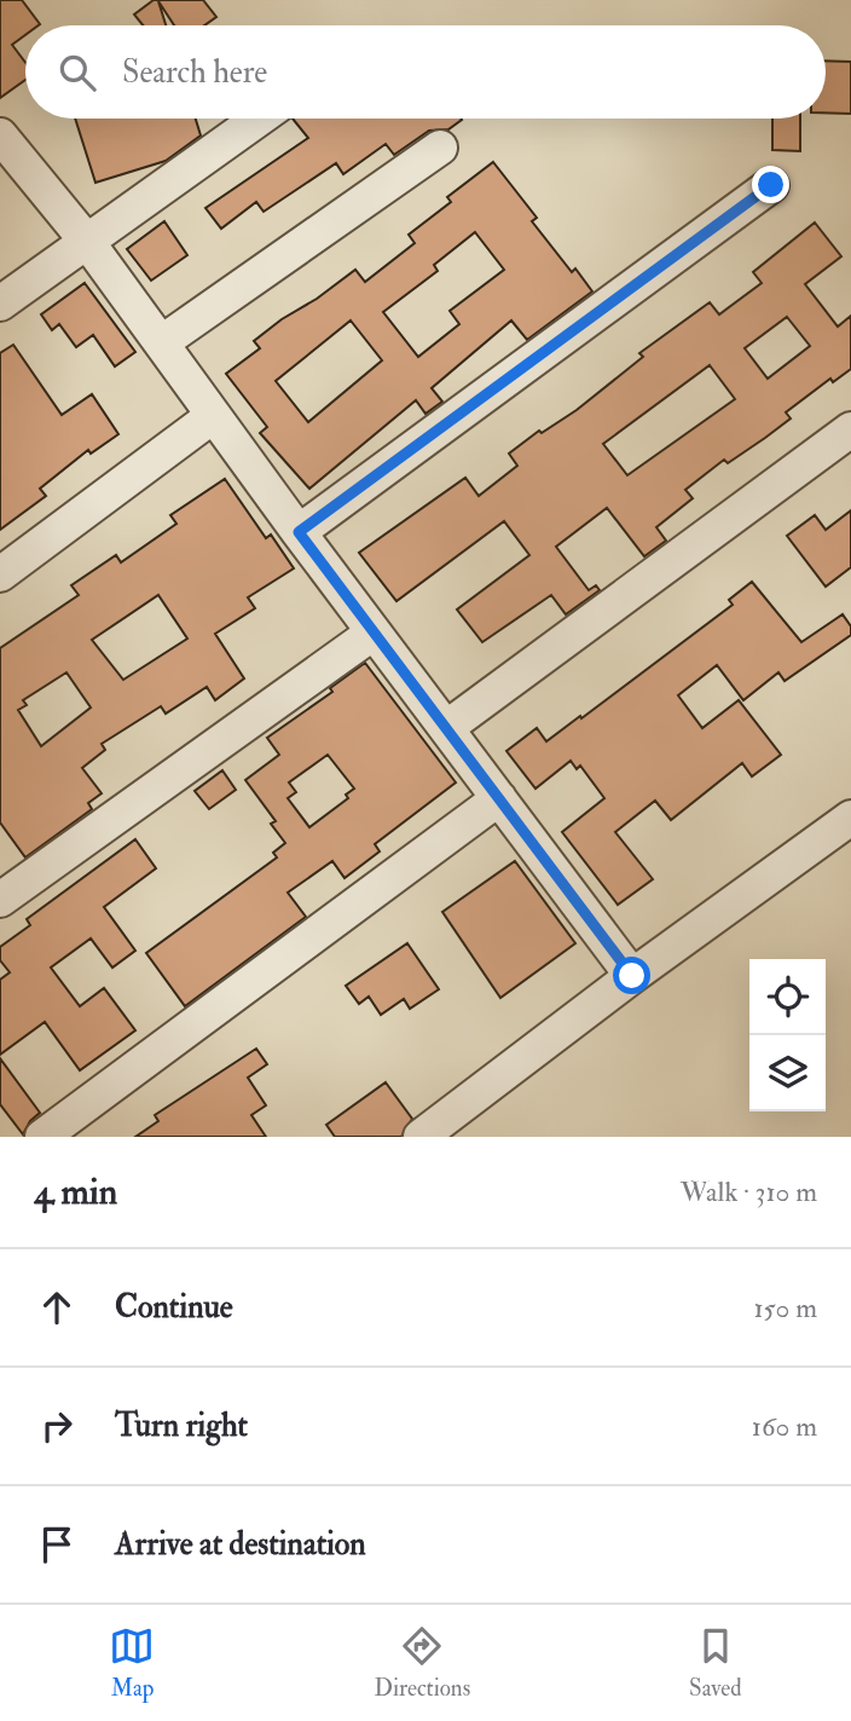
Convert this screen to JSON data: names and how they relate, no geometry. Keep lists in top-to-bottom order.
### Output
{
  "page": {
    "search": "Search here",
    "heading": ["4 min", "Walk · 310 m"],
    "list": [
      ["Continue", "150 m"],
      ["Turn right", "160 m"],
      "Arrive at destination"
    ],
    "nav": ["Map", "Directions", "Saved"]
  }
}
